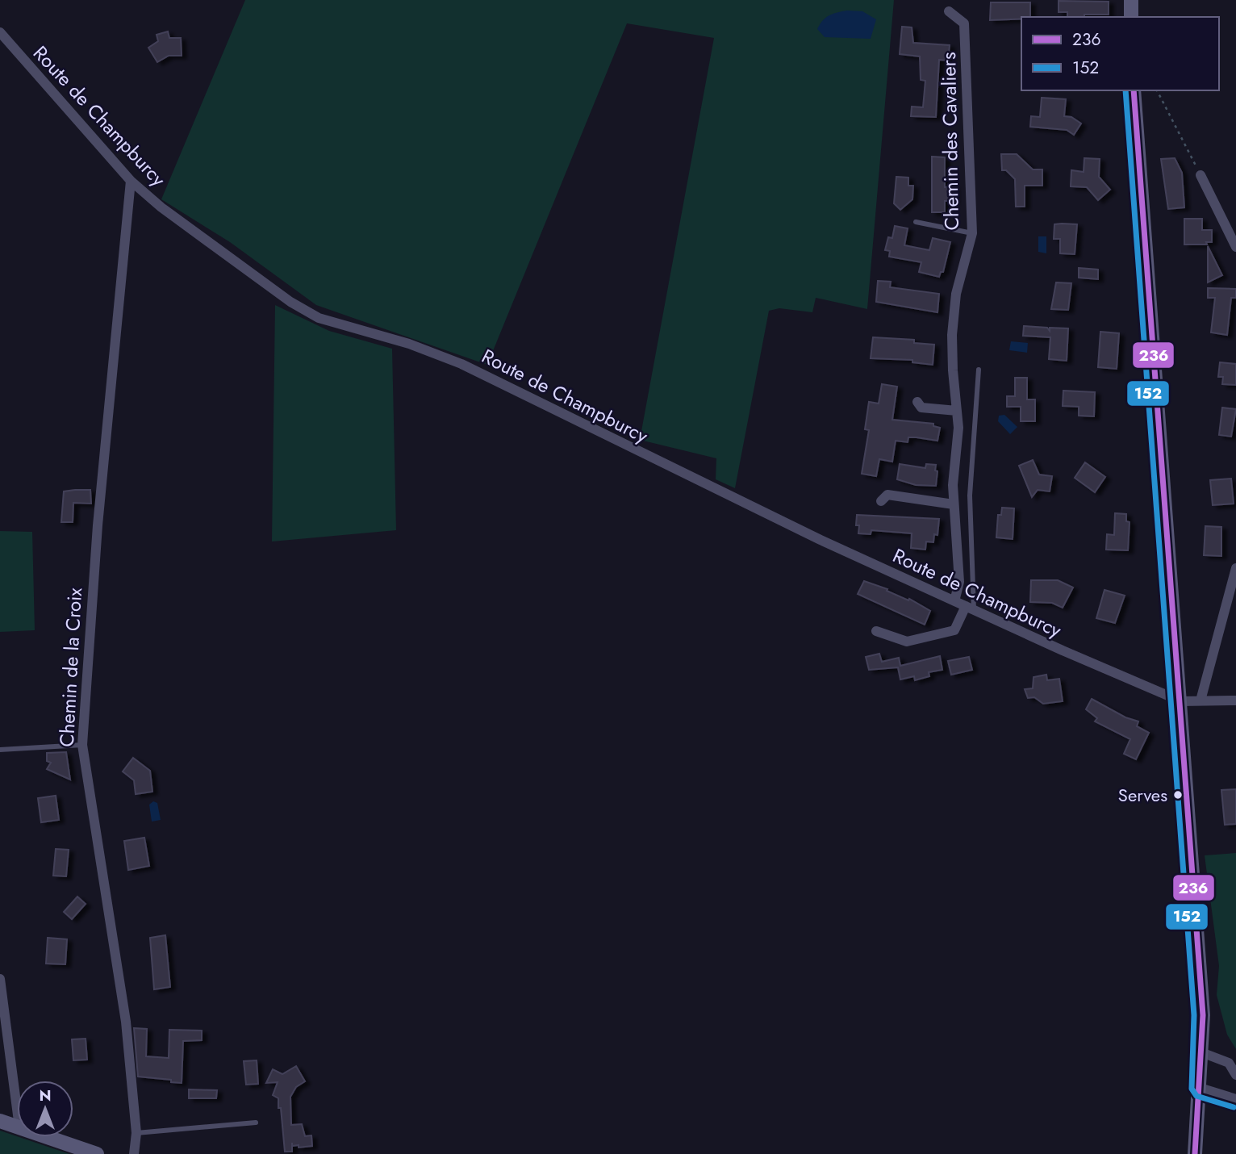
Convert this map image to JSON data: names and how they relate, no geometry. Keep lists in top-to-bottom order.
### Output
{
  "streets": {
    "street": ["Route de Champburcy", "Chemin des Cavaliers", "Chemin de la Croix"]
  },
  "crossings": [
    ["Route de Champburcy", "Chemin des Cavaliers"],
    ["Route de Champburcy", "Chemin de la Croix"]
  ],
  "places": ["Serves"],
  "lines": ["transit line 236", "transit line 152"],
  "legend": ["236", "152"],
  "north": "top"
}
